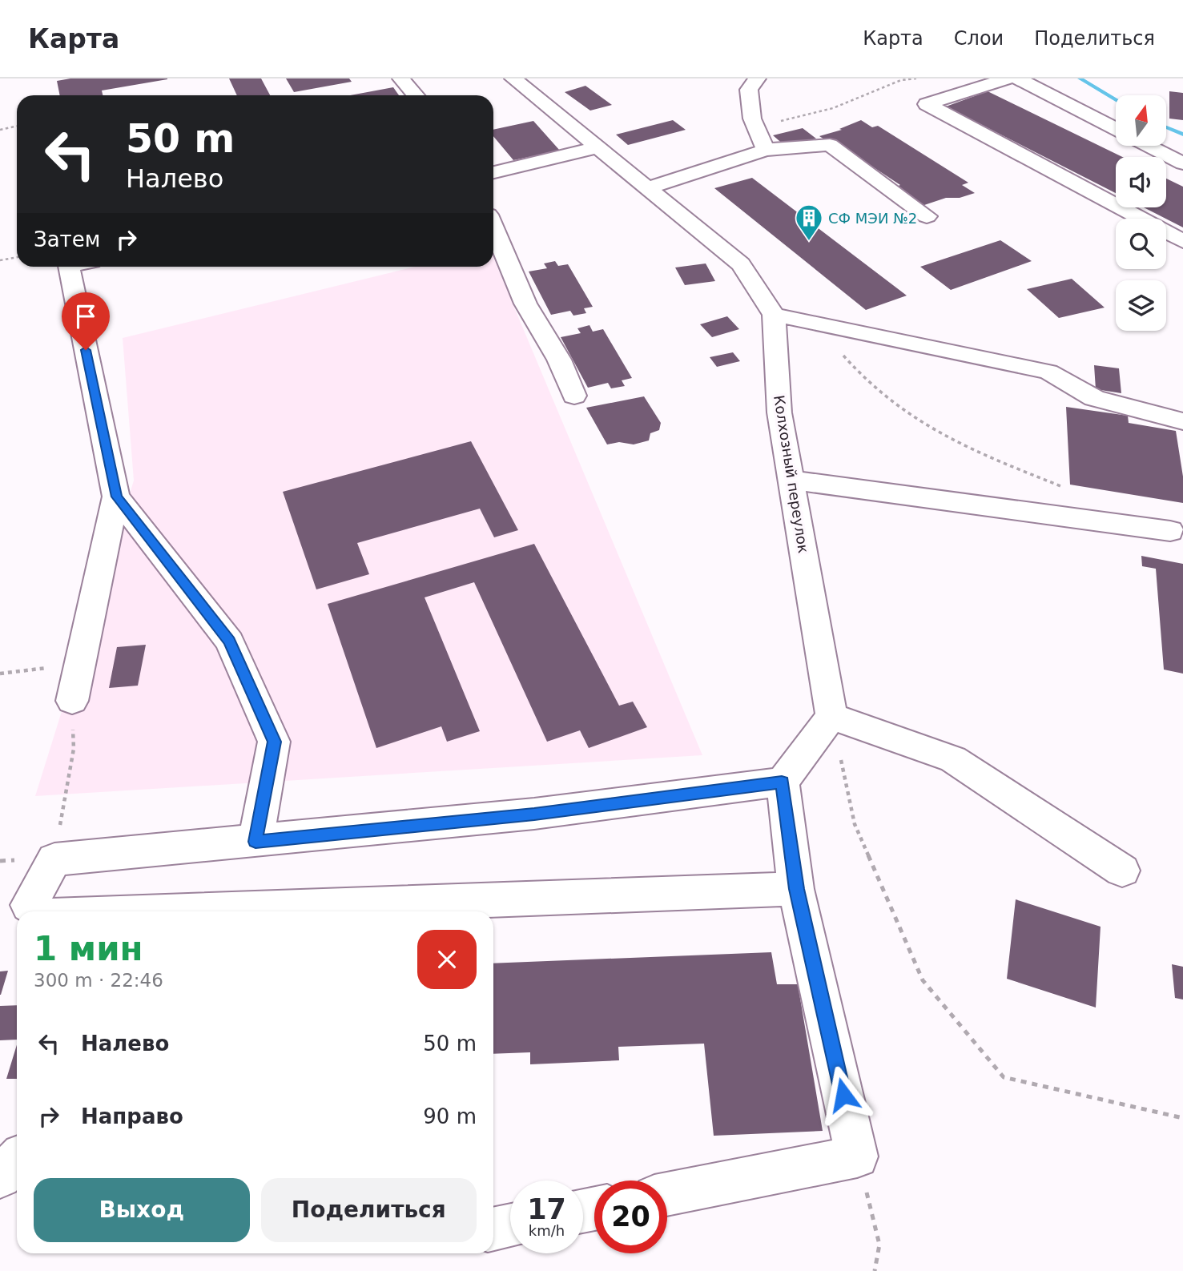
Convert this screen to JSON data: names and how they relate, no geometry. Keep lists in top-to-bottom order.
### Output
{
  "streets": {
    "street": ["Колхозный переулок"]
  },
  "places": {
    "building": ["СФ МЭИ №2"]
  },
  "north": "top",
  "page": {
    "header": "Карта",
    "nav": ["Карта", "Слои", "Поделиться"],
    "turn": ["50 m", "Налево"],
    "then": "Затем",
    "heading": ["1 мин", "300 m · 22:46"],
    "list": [
      {
        "name": "Налево",
        "value": "50 m"
      },
      {
        "name": "Направо",
        "value": "90 m"
      }
    ],
    "buttons": ["Выход", "Поделиться"],
    "speed": "17 km/h",
    "limit": "20"
  }
}
